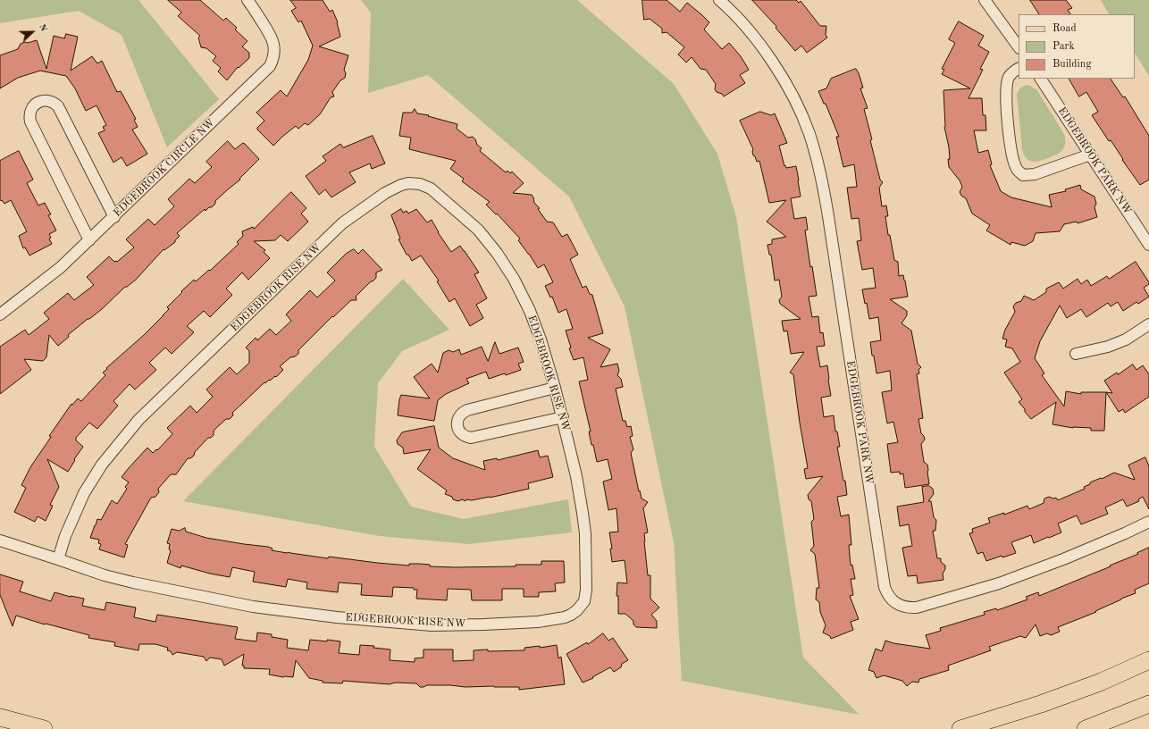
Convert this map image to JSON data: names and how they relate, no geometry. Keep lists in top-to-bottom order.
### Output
{
  "streets": {
    "street": ["EDGEBROOK PARK NW", "EDGEBROOK CIRCLE NW", "EDGEBROOK RISE NW"]
  },
  "legend": ["Road", "Park", "Building"],
  "north": "right"
}
